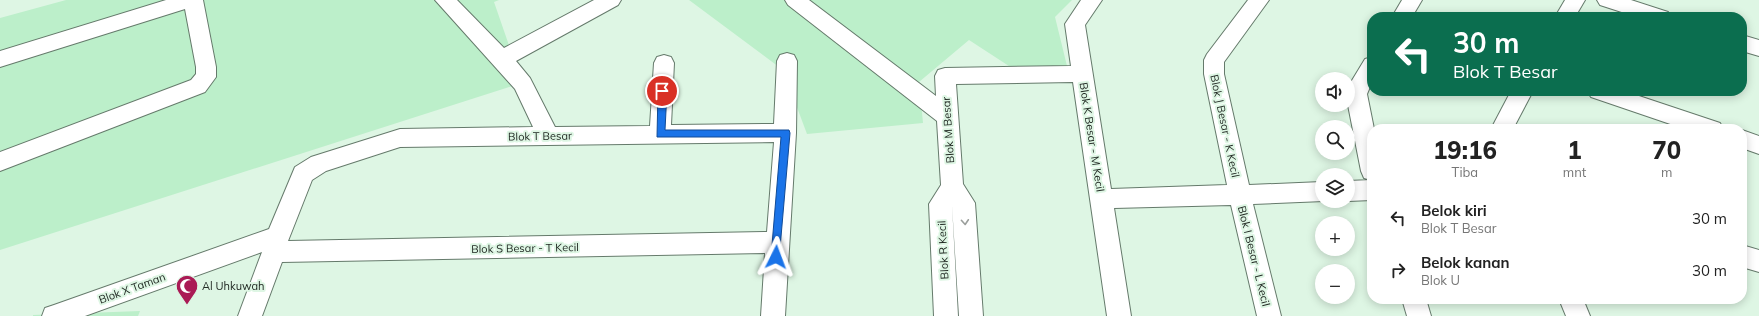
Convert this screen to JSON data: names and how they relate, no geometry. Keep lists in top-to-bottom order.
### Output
{
  "streets": {
    "street": [
      "Blok J Besar - K Kecil",
      "Blok M Besar",
      "Blok T Besar",
      "Blok K Besar - M Kecil",
      "Blok S Besar - T Kecil",
      "Blok R Kecil",
      "Blok I Besar - L Kecil",
      "Blok X Taman"
    ]
  },
  "crossings": [
    ["Blok J Besar - K Kecil", "Blok I Besar - L Kecil"],
    ["Blok M Besar", "Blok K Besar - M Kecil"],
    ["Blok M Besar", "Blok R Kecil"],
    ["Blok T Besar", "Blok S Besar - T Kecil"],
    ["Blok T Besar", "Blok X Taman"],
    ["Blok S Besar - T Kecil", "Blok X Taman"]
  ],
  "places": {
    "mosque": ["Al Uhkuwah"]
  },
  "page": {
    "turn": ["30 m", "Blok T Besar"],
    "map_buttons": ["+", "−"],
    "eta": [
      "19:16",
      "Tiba",
      "1",
      "mnt",
      "70",
      "m"
    ],
    "list": [
      {
        "name": "Belok kiri",
        "note": "Blok T Besar",
        "value": "30 m"
      },
      {
        "name": "Belok kanan",
        "note": "Blok U",
        "value": "30 m"
      }
    ]
  }
}
